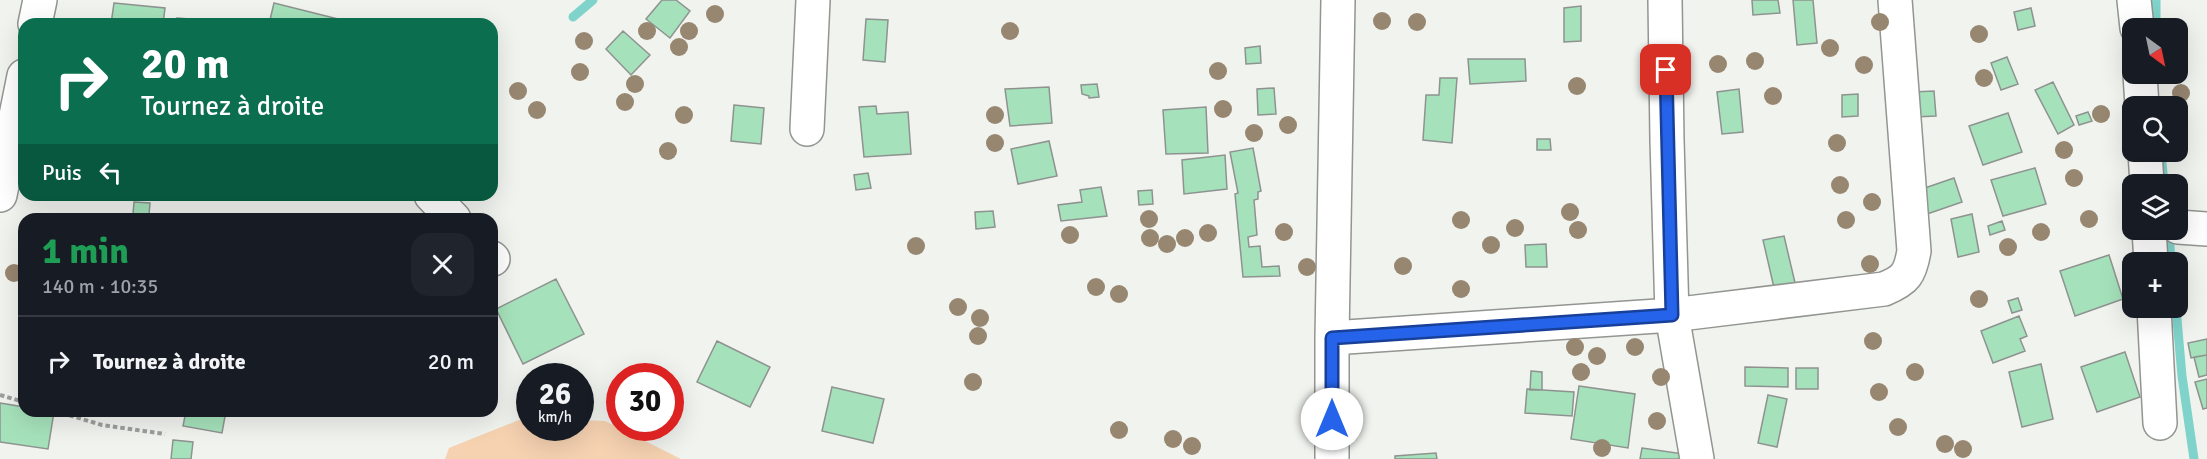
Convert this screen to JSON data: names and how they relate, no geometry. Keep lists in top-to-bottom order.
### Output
{
  "north": "bottom right",
  "page": {
    "map_buttons": "+",
    "turn": ["20 m", "Tournez à droite"],
    "then": "Puis",
    "heading": ["1 min", "140 m · 10:35"],
    "list": [
      {
        "name": "Tournez à droite",
        "value": "20 m"
      }
    ],
    "speed": "26 km/h",
    "limit": "30"
  }
}
